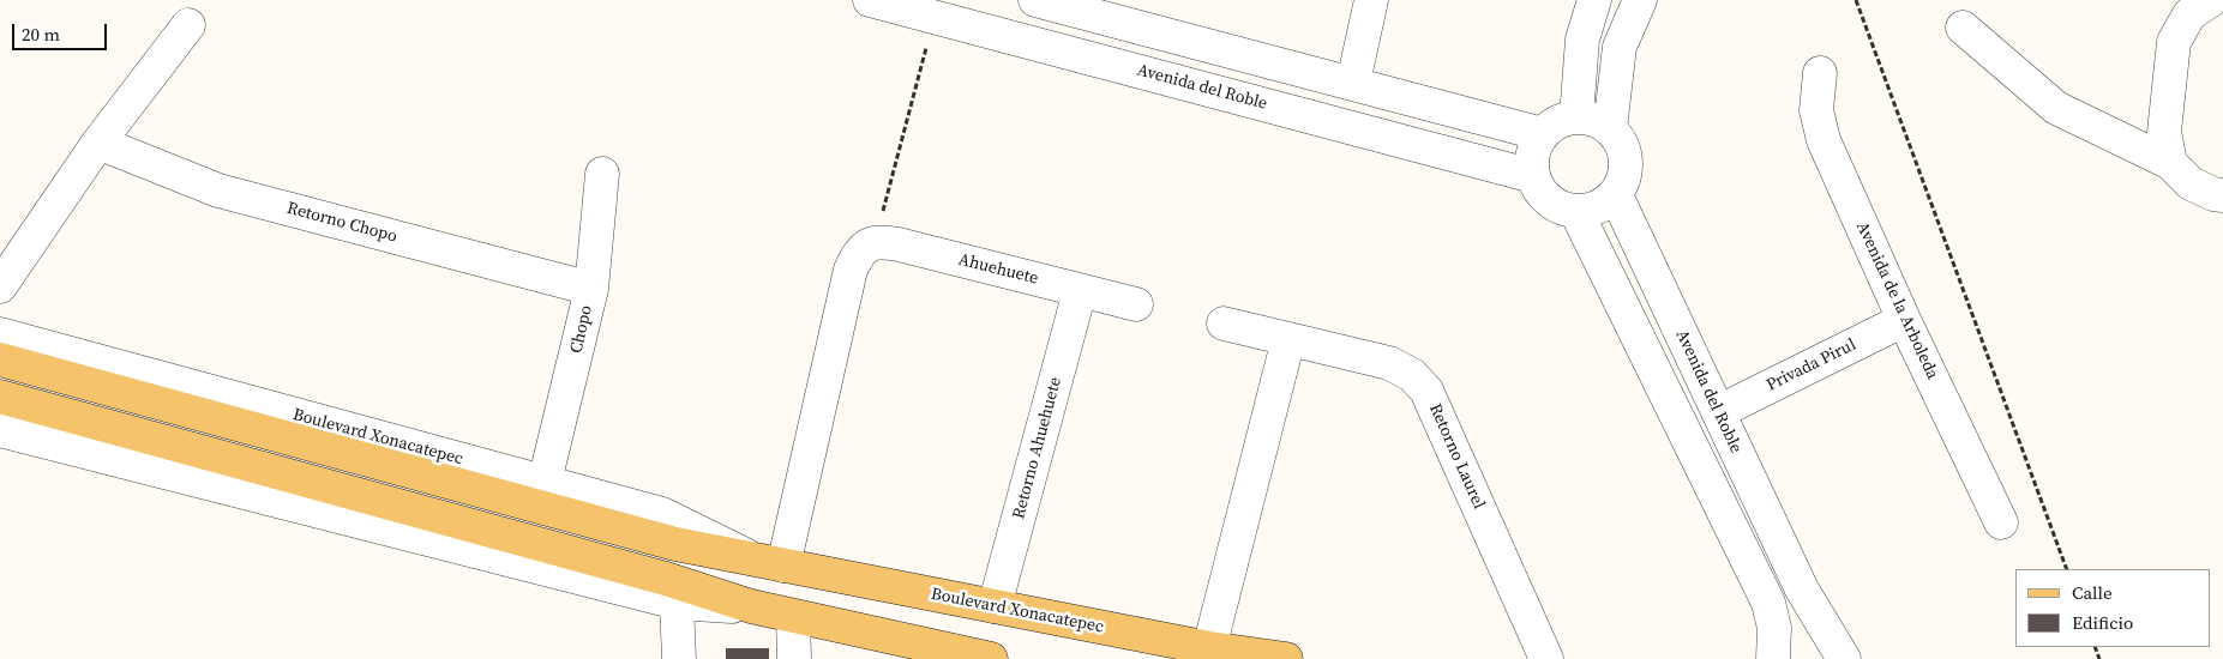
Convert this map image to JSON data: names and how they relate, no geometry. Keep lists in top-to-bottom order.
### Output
{
  "streets": {
    "main road": ["Boulevard Xonacatepec"],
    "street": [
      "Avenida del Roble",
      "Retorno Chopo",
      "Ahuehuete",
      "Avenida de la Arboleda",
      "Chopo",
      "Privada Pirul",
      "Retorno Ahuehuete",
      "Retorno Laurel"
    ]
  },
  "crossings": [
    ["Avenida del Roble", "Privada Pirul"],
    ["Retorno Chopo", "Chopo"],
    ["Ahuehuete", "Retorno Ahuehuete"],
    ["Avenida de la Arboleda", "Privada Pirul"],
    ["Chopo", "Boulevard Xonacatepec"],
    ["Boulevard Xonacatepec", "Retorno Ahuehuete"]
  ],
  "legend": ["Calle", "Edificio"],
  "scale_bar": "20 m"
}
